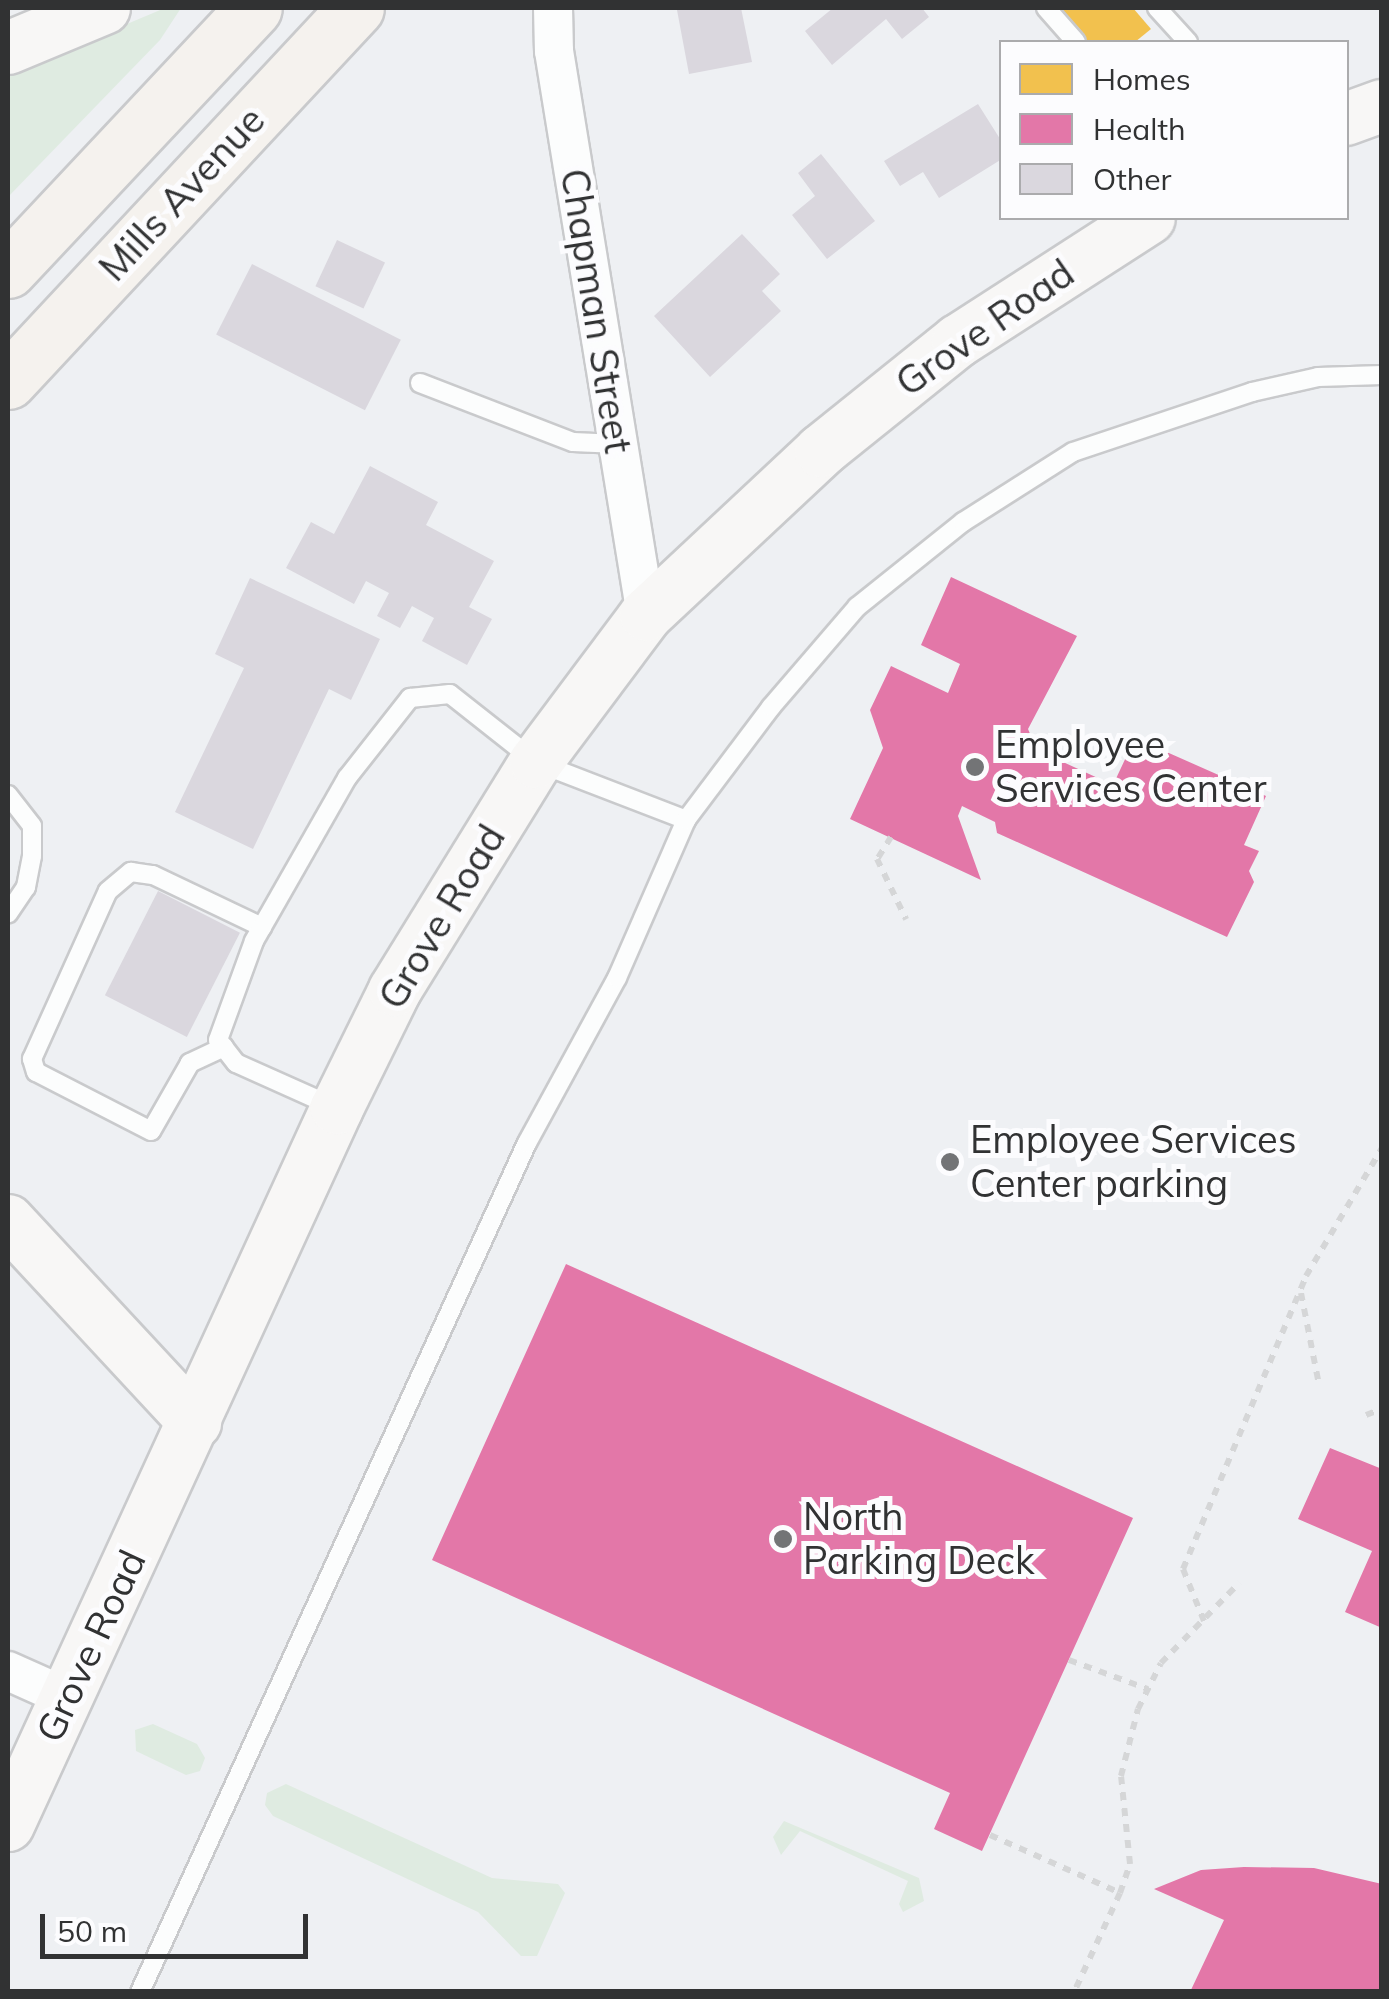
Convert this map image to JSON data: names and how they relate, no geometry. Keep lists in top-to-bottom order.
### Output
{
  "streets": {
    "main road": ["Mills Avenue", "Grove Road"],
    "street": ["Chapman Street"]
  },
  "crossings": [
    ["Chapman Street", "Grove Road"]
  ],
  "places": ["Employee Services Center", "Employee Services Center parking", "North Parking Deck"],
  "legend": ["Homes", "Health", "Other"],
  "scale_bar": "50 m"
}
